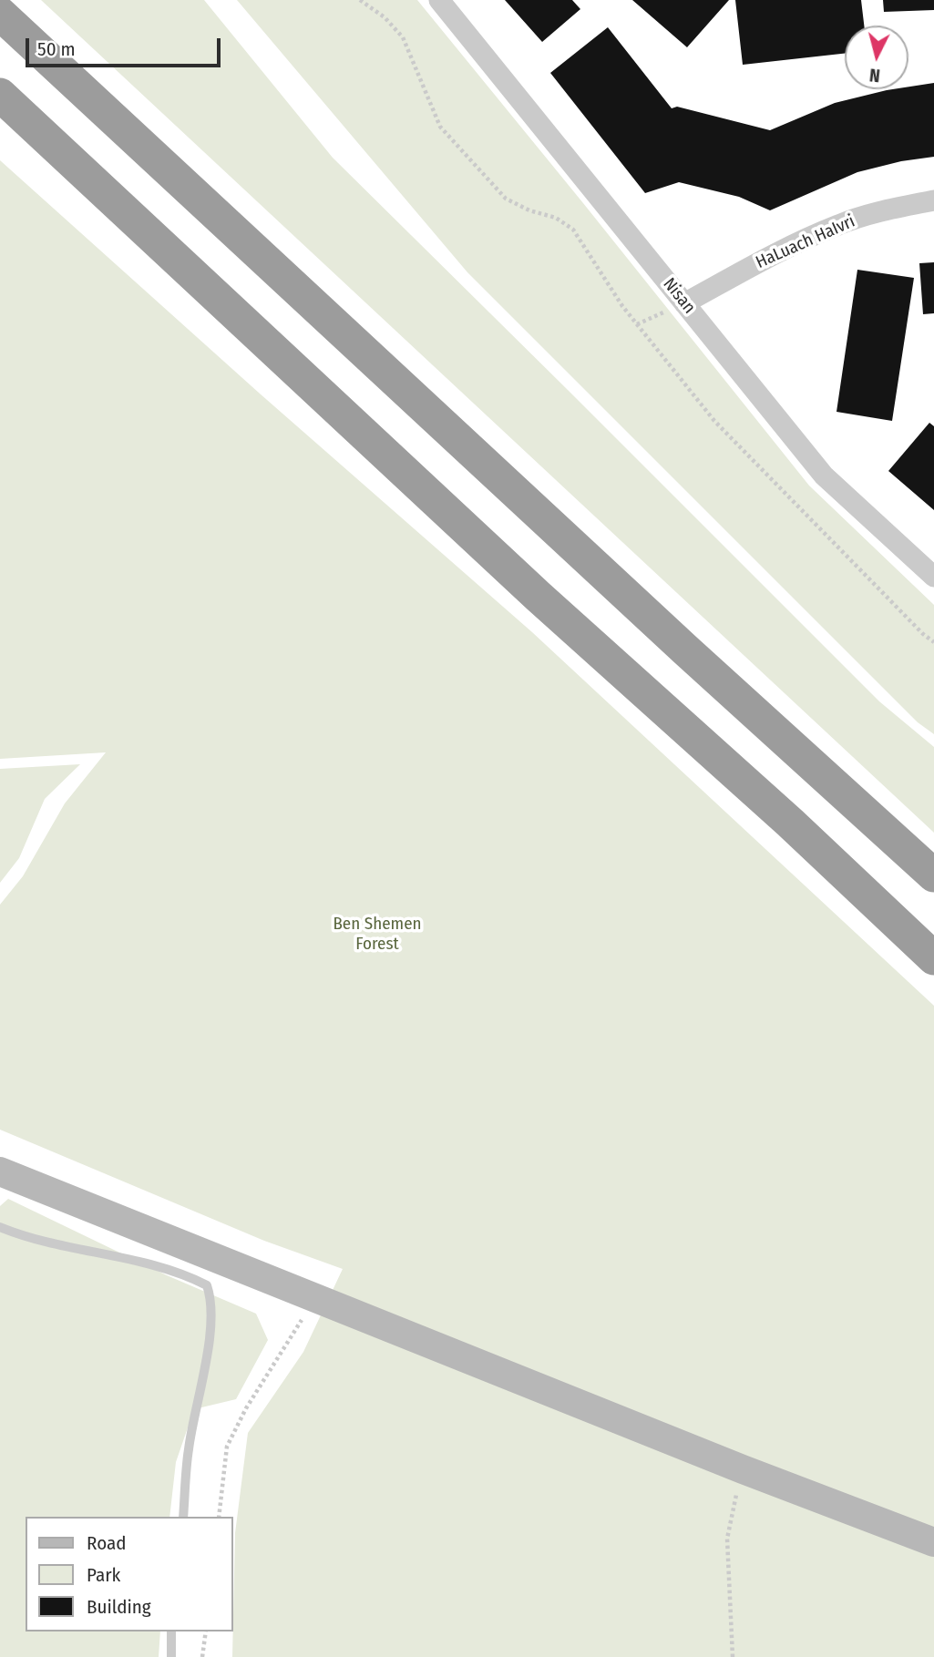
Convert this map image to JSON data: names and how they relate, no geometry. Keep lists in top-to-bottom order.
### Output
{
  "streets": {
    "street": ["HaLuach HaIvri", "Nisan"]
  },
  "crossings": [
    ["HaLuach HaIvri", "Nisan"]
  ],
  "parks": ["Ben Shemen Forest"],
  "legend": ["Road", "Park", "Building"],
  "scale_bar": "50 m",
  "north": "bottom"
}
